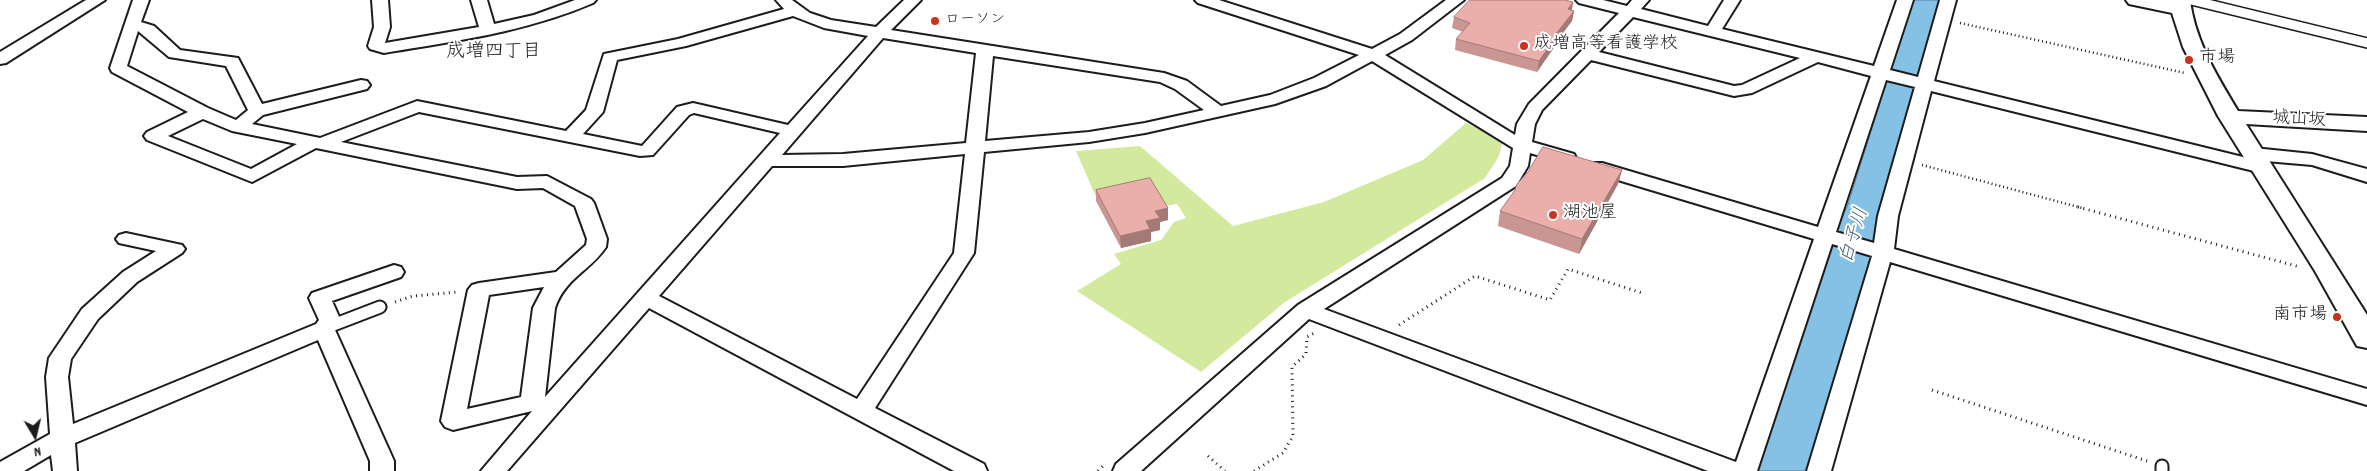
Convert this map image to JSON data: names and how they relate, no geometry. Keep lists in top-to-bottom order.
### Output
{
  "streets": {
    "street": ["城山坂"]
  },
  "districts": ["成増四丁目"],
  "water": ["白子川"],
  "places": [
    "ローソン",
    "成増高等看護学校",
    "市場",
    "湖池屋",
    "南市場"
  ],
  "north": "bottom"
}
